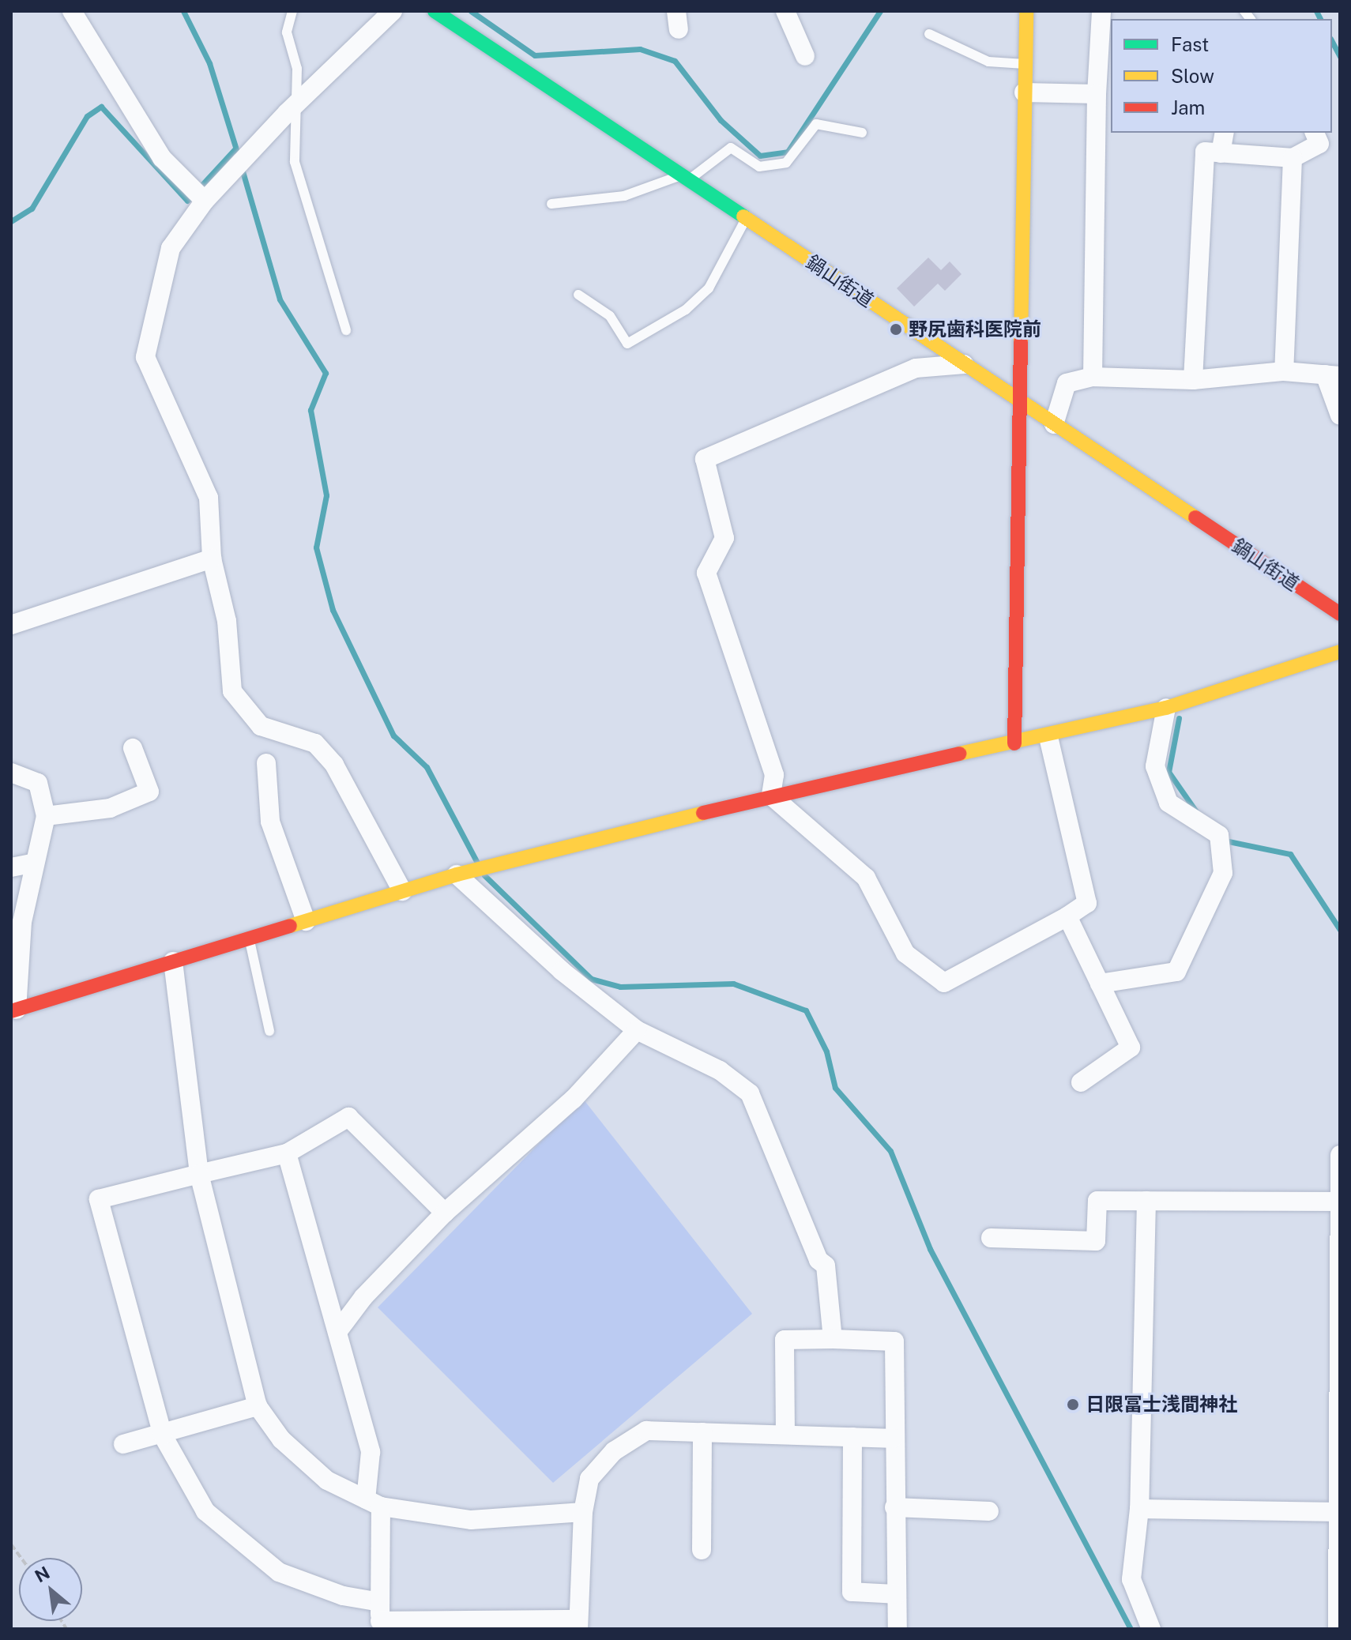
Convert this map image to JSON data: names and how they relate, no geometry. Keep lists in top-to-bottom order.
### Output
{
  "streets": {
    "street": ["鍋山街道"]
  },
  "places": ["野尻歯科医院前", "日限冨士浅間神社"],
  "legend": ["Fast", "Slow", "Jam"],
  "north": "top left"
}
